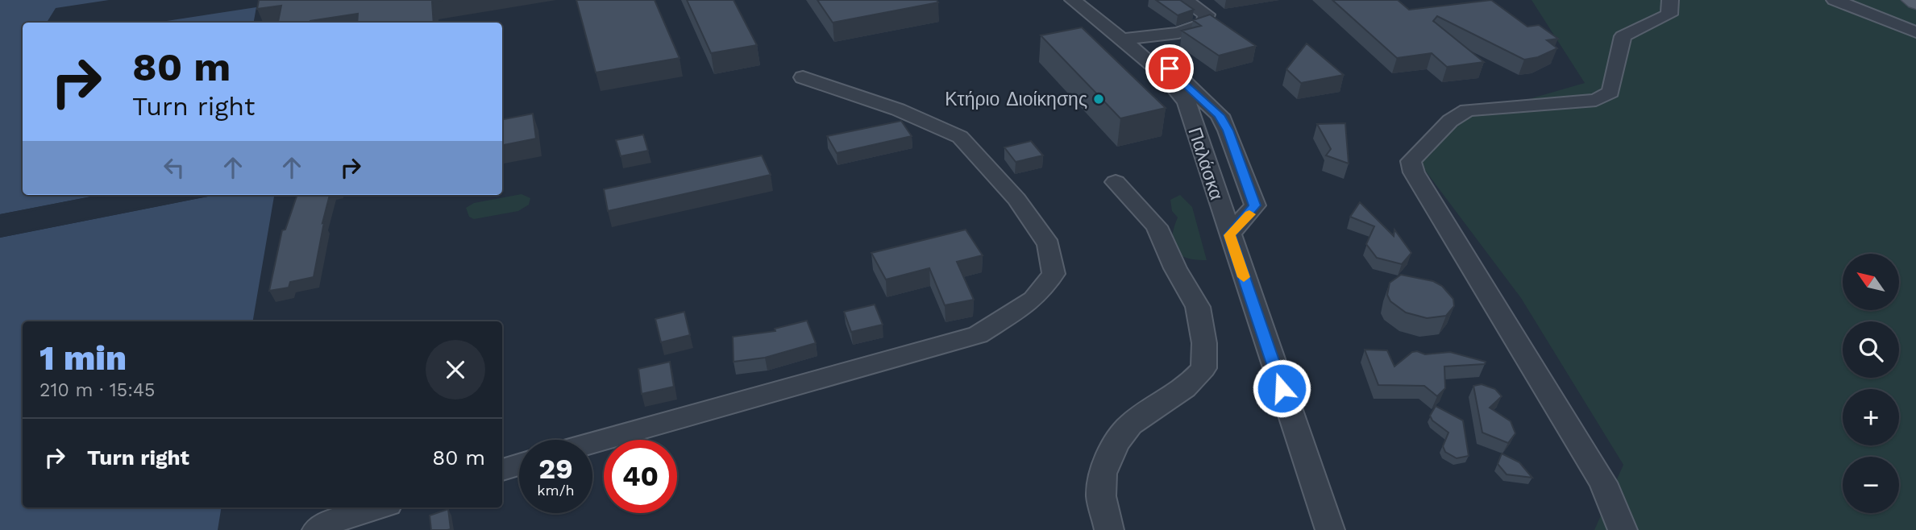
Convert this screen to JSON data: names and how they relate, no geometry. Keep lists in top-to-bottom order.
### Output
{
  "streets": {
    "street": ["Παλάσκα"]
  },
  "places": ["Κτήριο Διοίκησης"],
  "north": "top left",
  "page": {
    "turn": ["80 m", "Turn right"],
    "map_buttons": ["+", "−"],
    "heading": ["1 min", "210 m · 15:45"],
    "list": [
      {
        "name": "Turn right",
        "value": "80 m"
      }
    ],
    "speed": "29 km/h",
    "limit": "40"
  }
}
